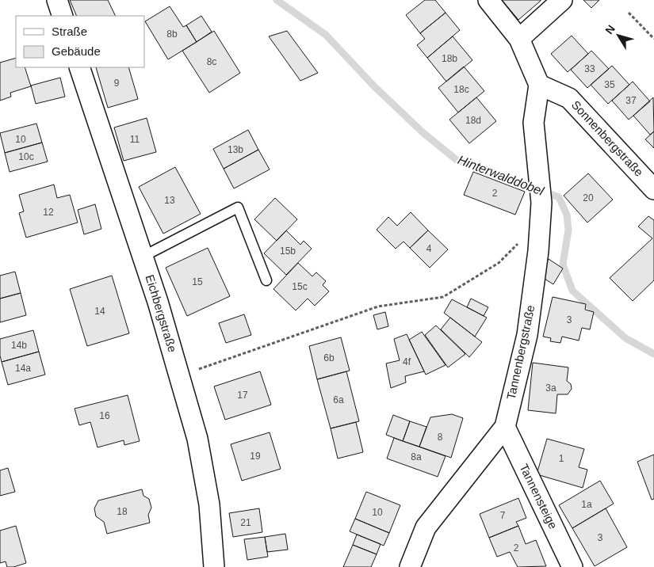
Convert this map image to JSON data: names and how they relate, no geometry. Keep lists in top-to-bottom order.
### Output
{
  "streets": {
    "street": [
      "Sonnenbergstraße",
      "Eichbergstraße",
      "Tannenbergstraße",
      "Tannensteige"
    ]
  },
  "crossings": [
    ["Sonnenbergstraße", "Tannenbergstraße"],
    ["Tannenbergstraße", "Tannensteige"]
  ],
  "water": ["Hinterwalddobel"],
  "house_numbers": [
    "8b",
    "18b",
    "8c",
    "33",
    "9",
    "35",
    "18c",
    "37",
    "18d",
    "10",
    "11",
    "13b",
    "10c",
    "2",
    "20",
    "13",
    "12",
    "4",
    "15b",
    "15",
    "15c",
    "14",
    "3",
    "14b",
    "6b",
    "4f",
    "14a",
    "3a",
    "17",
    "6a",
    "16",
    "8",
    "19",
    "8a",
    "1",
    "1a",
    "18",
    "10",
    "7",
    "21",
    "3",
    "2"
  ],
  "legend": ["Straße", "Gebäude"],
  "north": "top left"
}
